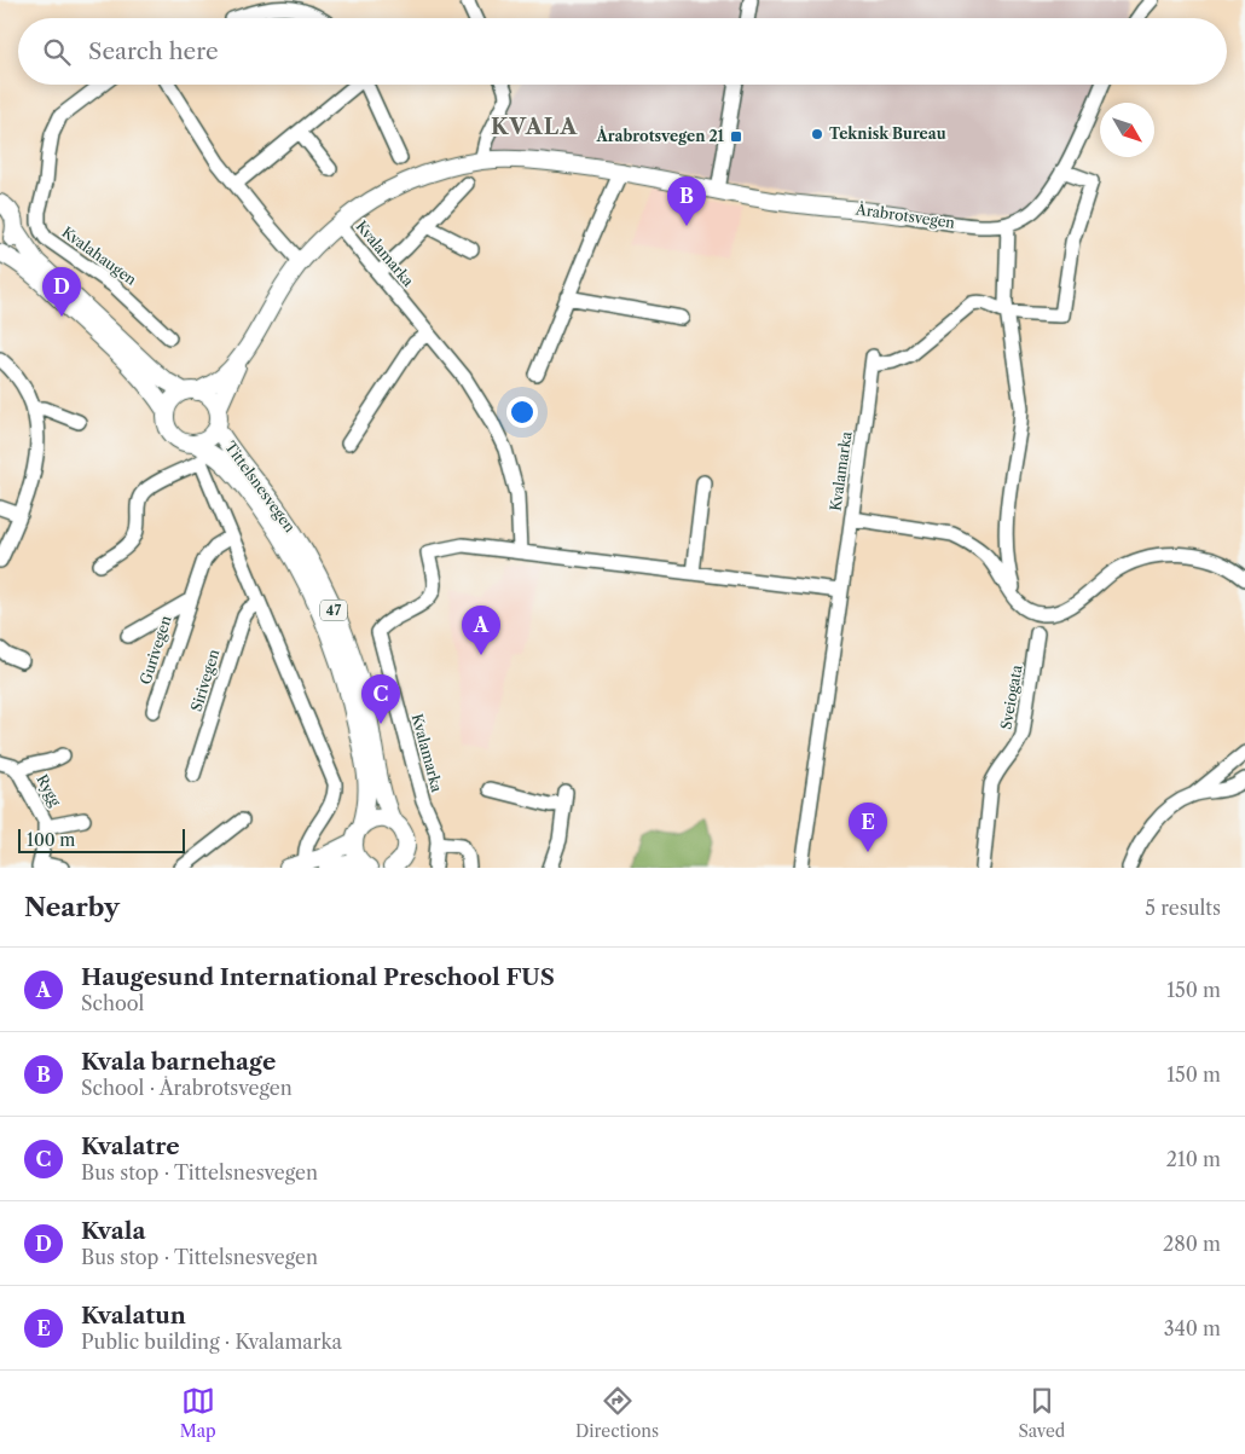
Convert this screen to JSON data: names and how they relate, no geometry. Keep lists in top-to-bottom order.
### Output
{
  "streets": {
    "main road": ["Årabrotsvegen", "Tittelsnesvegen", "47"],
    "street": [
      "Kvalamarka",
      "Kvalahaugen",
      "Gurivegen",
      "Sirivegen",
      "Sveiogata",
      "Rygg"
    ]
  },
  "crossings": [
    ["Årabrotsvegen", "Kvalamarka"],
    ["Årabrotsvegen", "Tittelsnesvegen"],
    ["Årabrotsvegen", "47"],
    ["Tittelsnesvegen", "47"]
  ],
  "districts": ["KVALA"],
  "places": {
    "other": ["Teknisk Bureau"],
    "transit": ["Årabrotsvegen 21"]
  },
  "scale_bar": "100 m",
  "north": "bottom right",
  "page": {
    "search": "Search here",
    "pins": [
      "B",
      "D",
      "A",
      "C",
      "E"
    ],
    "scale": "100 m",
    "heading": ["Nearby", "5 results"],
    "list": [
      {
        "mark": "A",
        "name": "Haugesund International Preschool FUS",
        "note": "School",
        "value": "150 m"
      },
      {
        "mark": "B",
        "name": "Kvala barnehage",
        "note": "School · Årabrotsvegen",
        "value": "150 m"
      },
      {
        "mark": "C",
        "name": "Kvalatre",
        "note": "Bus stop · Tittelsnesvegen",
        "value": "210 m"
      },
      {
        "mark": "D",
        "name": "Kvala",
        "note": "Bus stop · Tittelsnesvegen",
        "value": "280 m"
      },
      {
        "mark": "E",
        "name": "Kvalatun",
        "note": "Public building · Kvalamarka",
        "value": "340 m"
      }
    ],
    "nav": ["Map", "Directions", "Saved"]
  }
}
